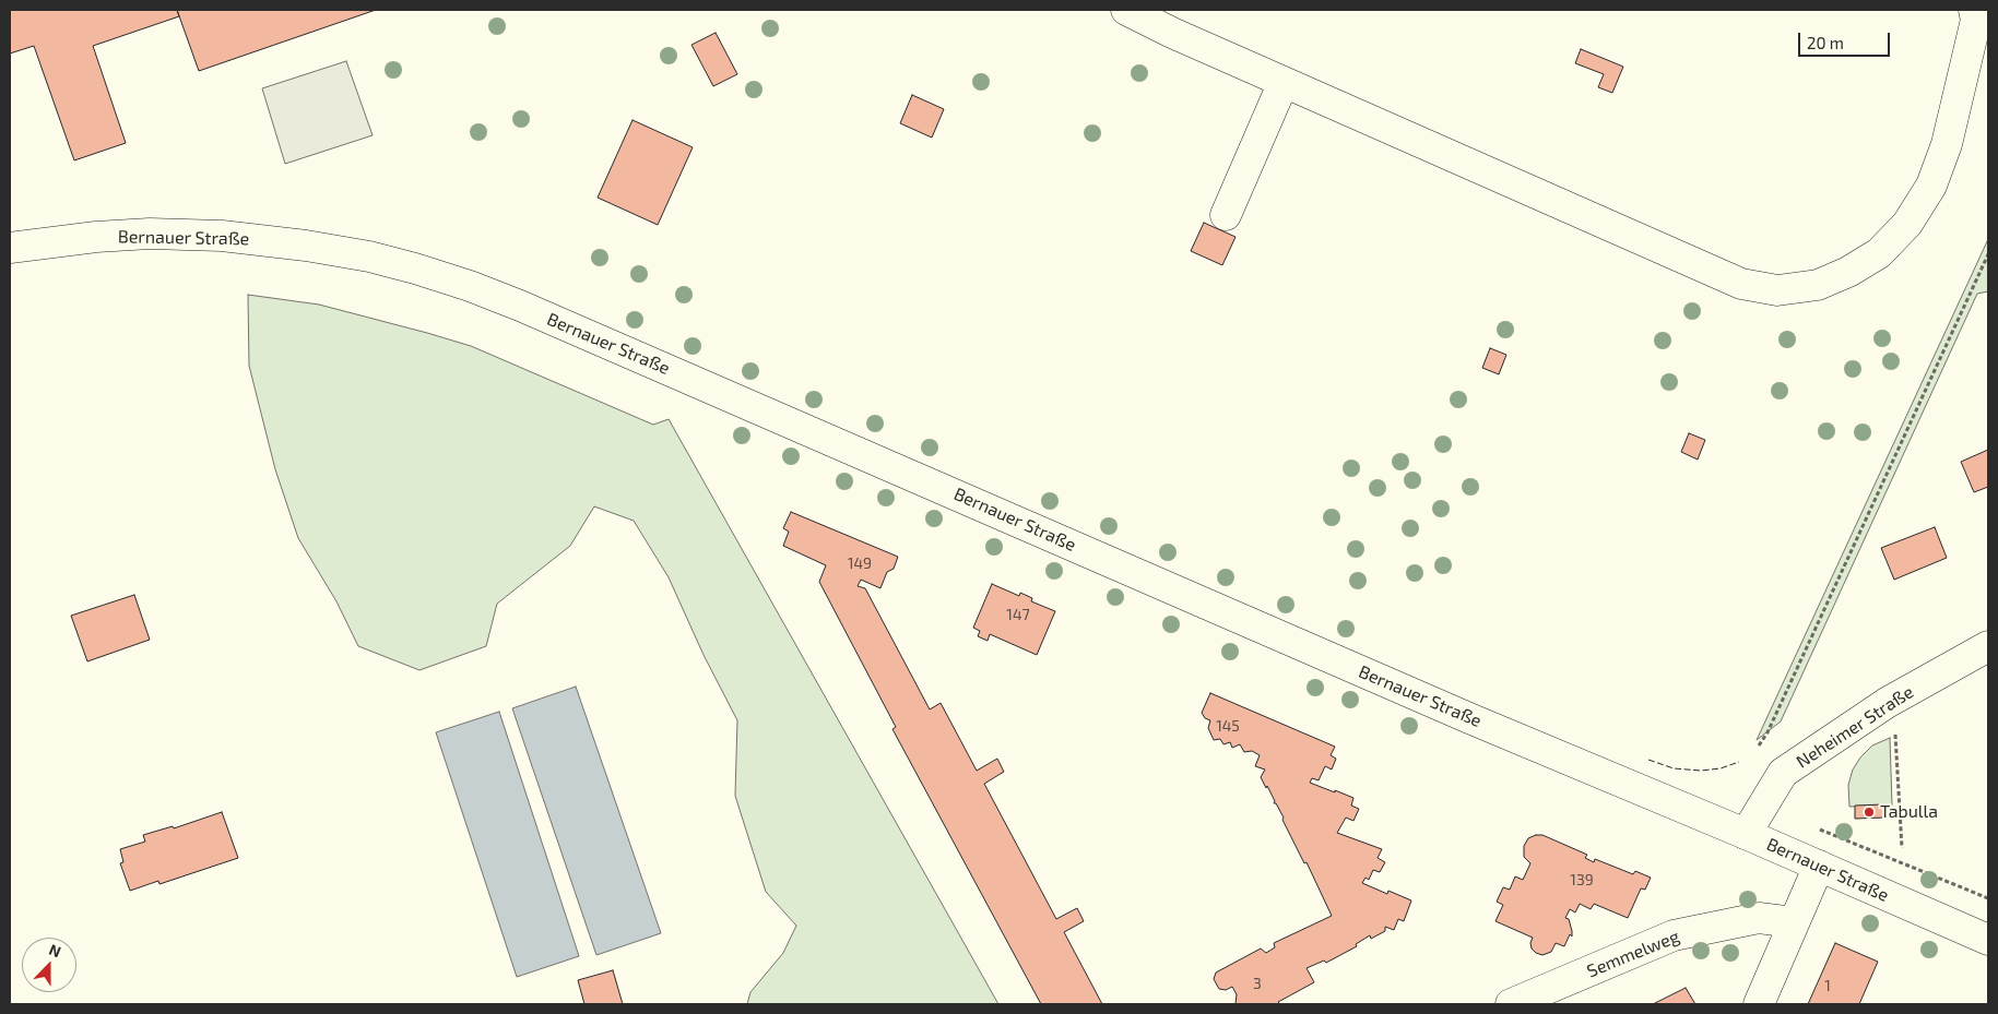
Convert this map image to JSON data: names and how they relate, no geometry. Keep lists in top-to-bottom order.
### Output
{
  "streets": {
    "main road": ["Bernauer Straße", "Neheimer Straße", "Semmelweg"]
  },
  "crossings": [
    ["Bernauer Straße", "Neheimer Straße"]
  ],
  "places": ["Tabulla"],
  "house_numbers": [
    "149",
    "147",
    "145",
    "139",
    "3",
    "1"
  ],
  "scale_bar": "20 m",
  "north": "top"
}
